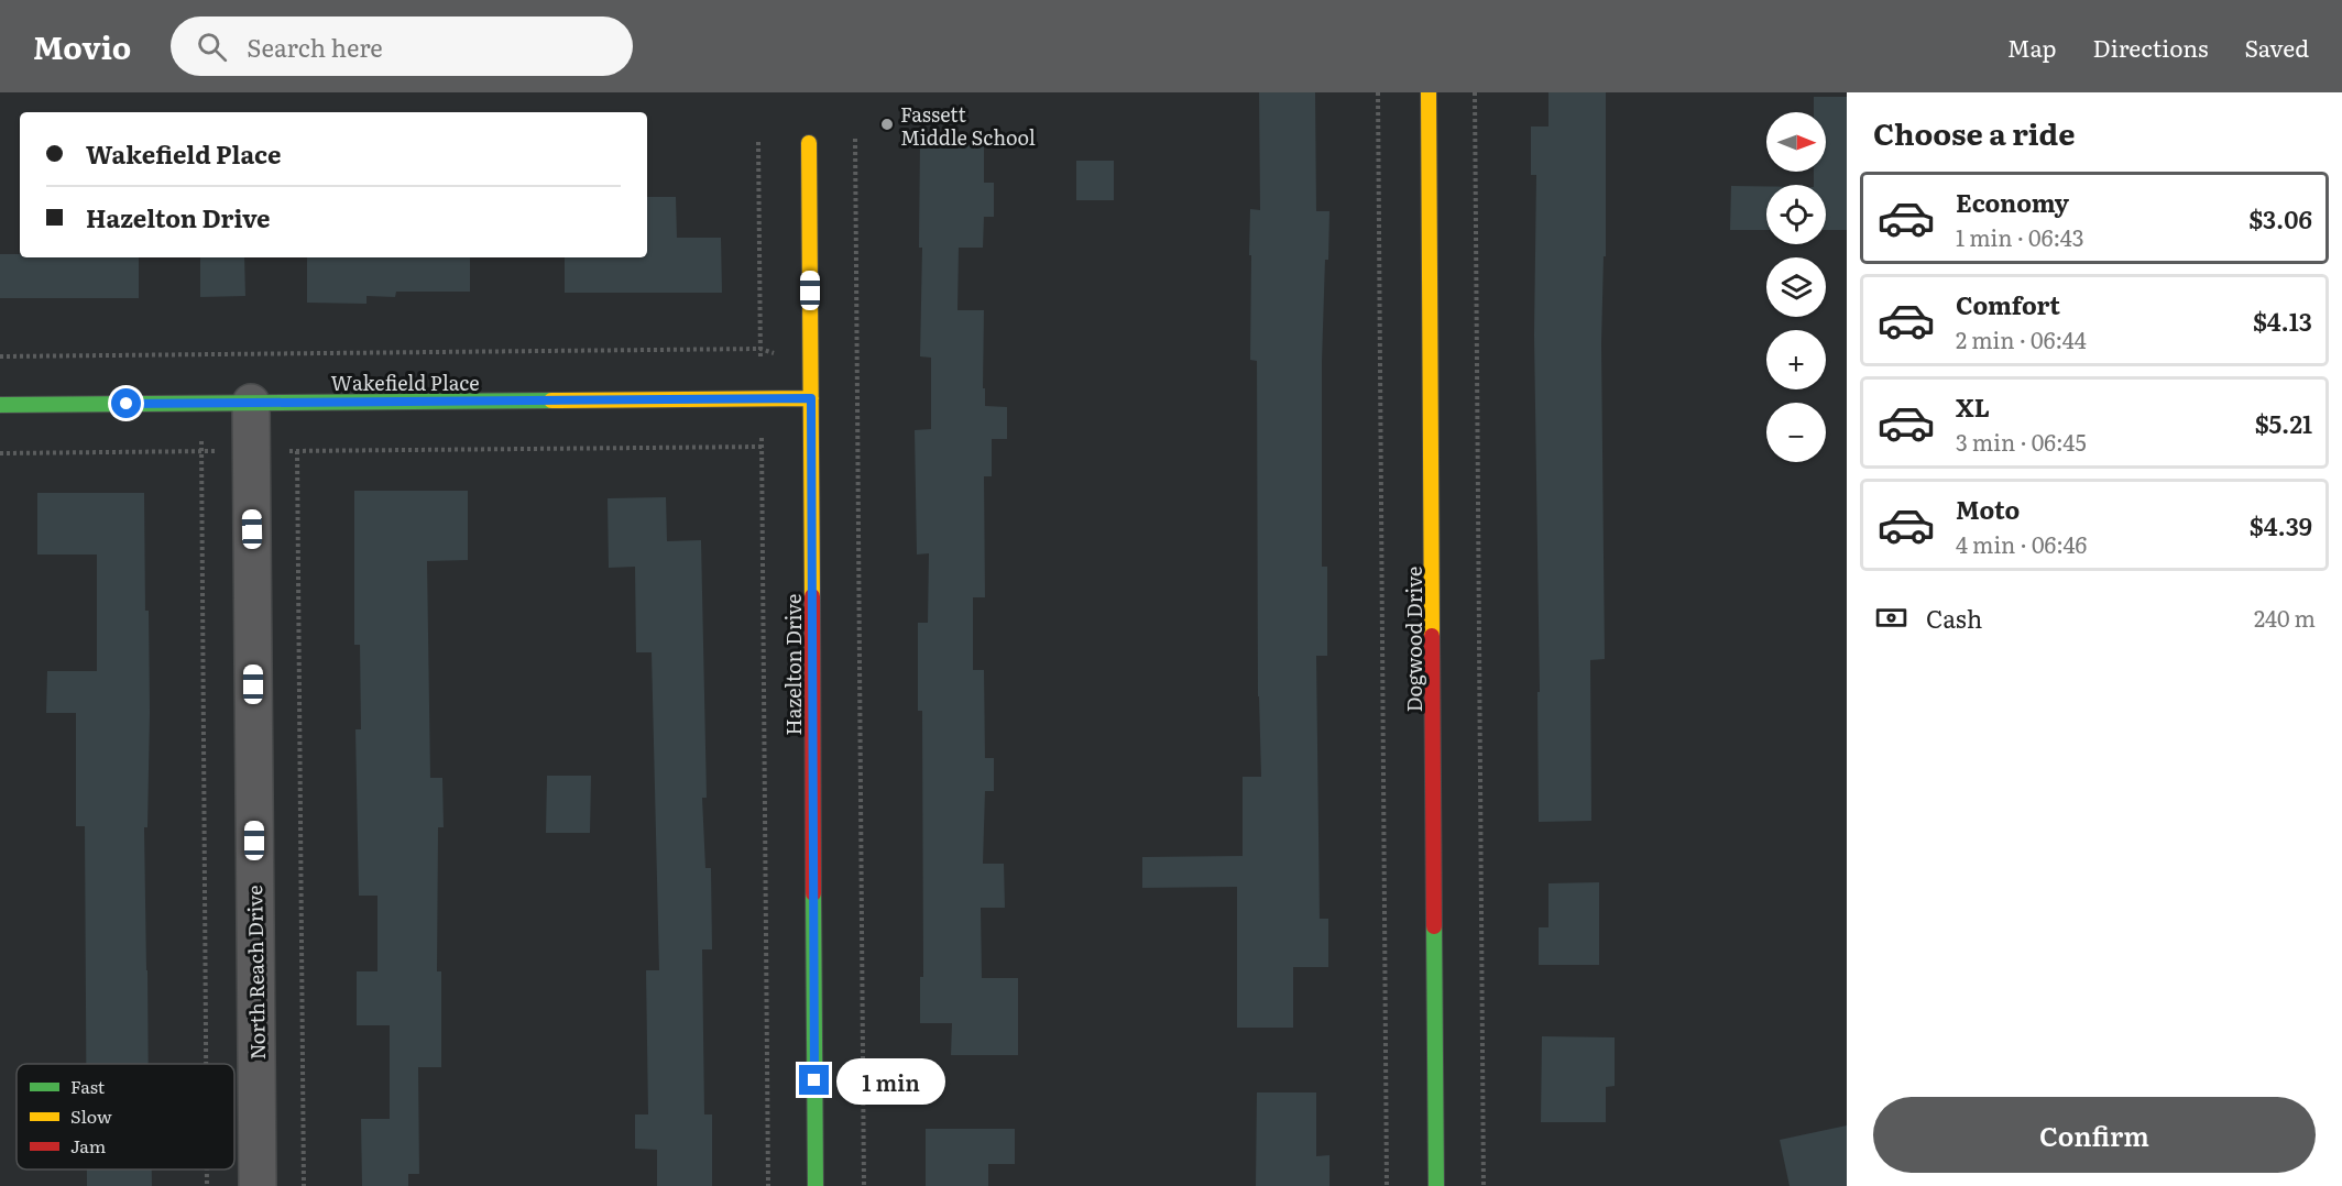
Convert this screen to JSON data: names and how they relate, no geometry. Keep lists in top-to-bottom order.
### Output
{
  "streets": {
    "street": [
      "Wakefield Place",
      "Dogwood Drive",
      "Hazelton Drive",
      "North Reach Drive"
    ]
  },
  "crossings": [
    ["Wakefield Place", "Hazelton Drive"],
    ["Wakefield Place", "North Reach Drive"]
  ],
  "places": ["Fassett Middle School"],
  "legend": ["Fast", "Slow", "Jam"],
  "north": "right",
  "page": {
    "header": "Movio",
    "search": "Search here",
    "nav": ["Map", "Directions", "Saved"],
    "heading": "Choose a ride",
    "map_buttons": ["+", "−"],
    "banner": ["Wakefield Place", "Hazelton Drive"],
    "list": [
      {
        "name": "Economy",
        "note": "1 min · 06:43",
        "value": "$3.06"
      },
      {
        "name": "Comfort",
        "note": "2 min · 06:44",
        "value": "$4.13"
      },
      {
        "name": "XL",
        "note": "3 min · 06:45",
        "value": "$5.21"
      },
      {
        "name": "Moto",
        "note": "4 min · 06:46",
        "value": "$4.39"
      }
    ],
    "pay": ["Cash", "240 m"],
    "bubble": "1 min",
    "buttons": "Confirm"
  }
}
